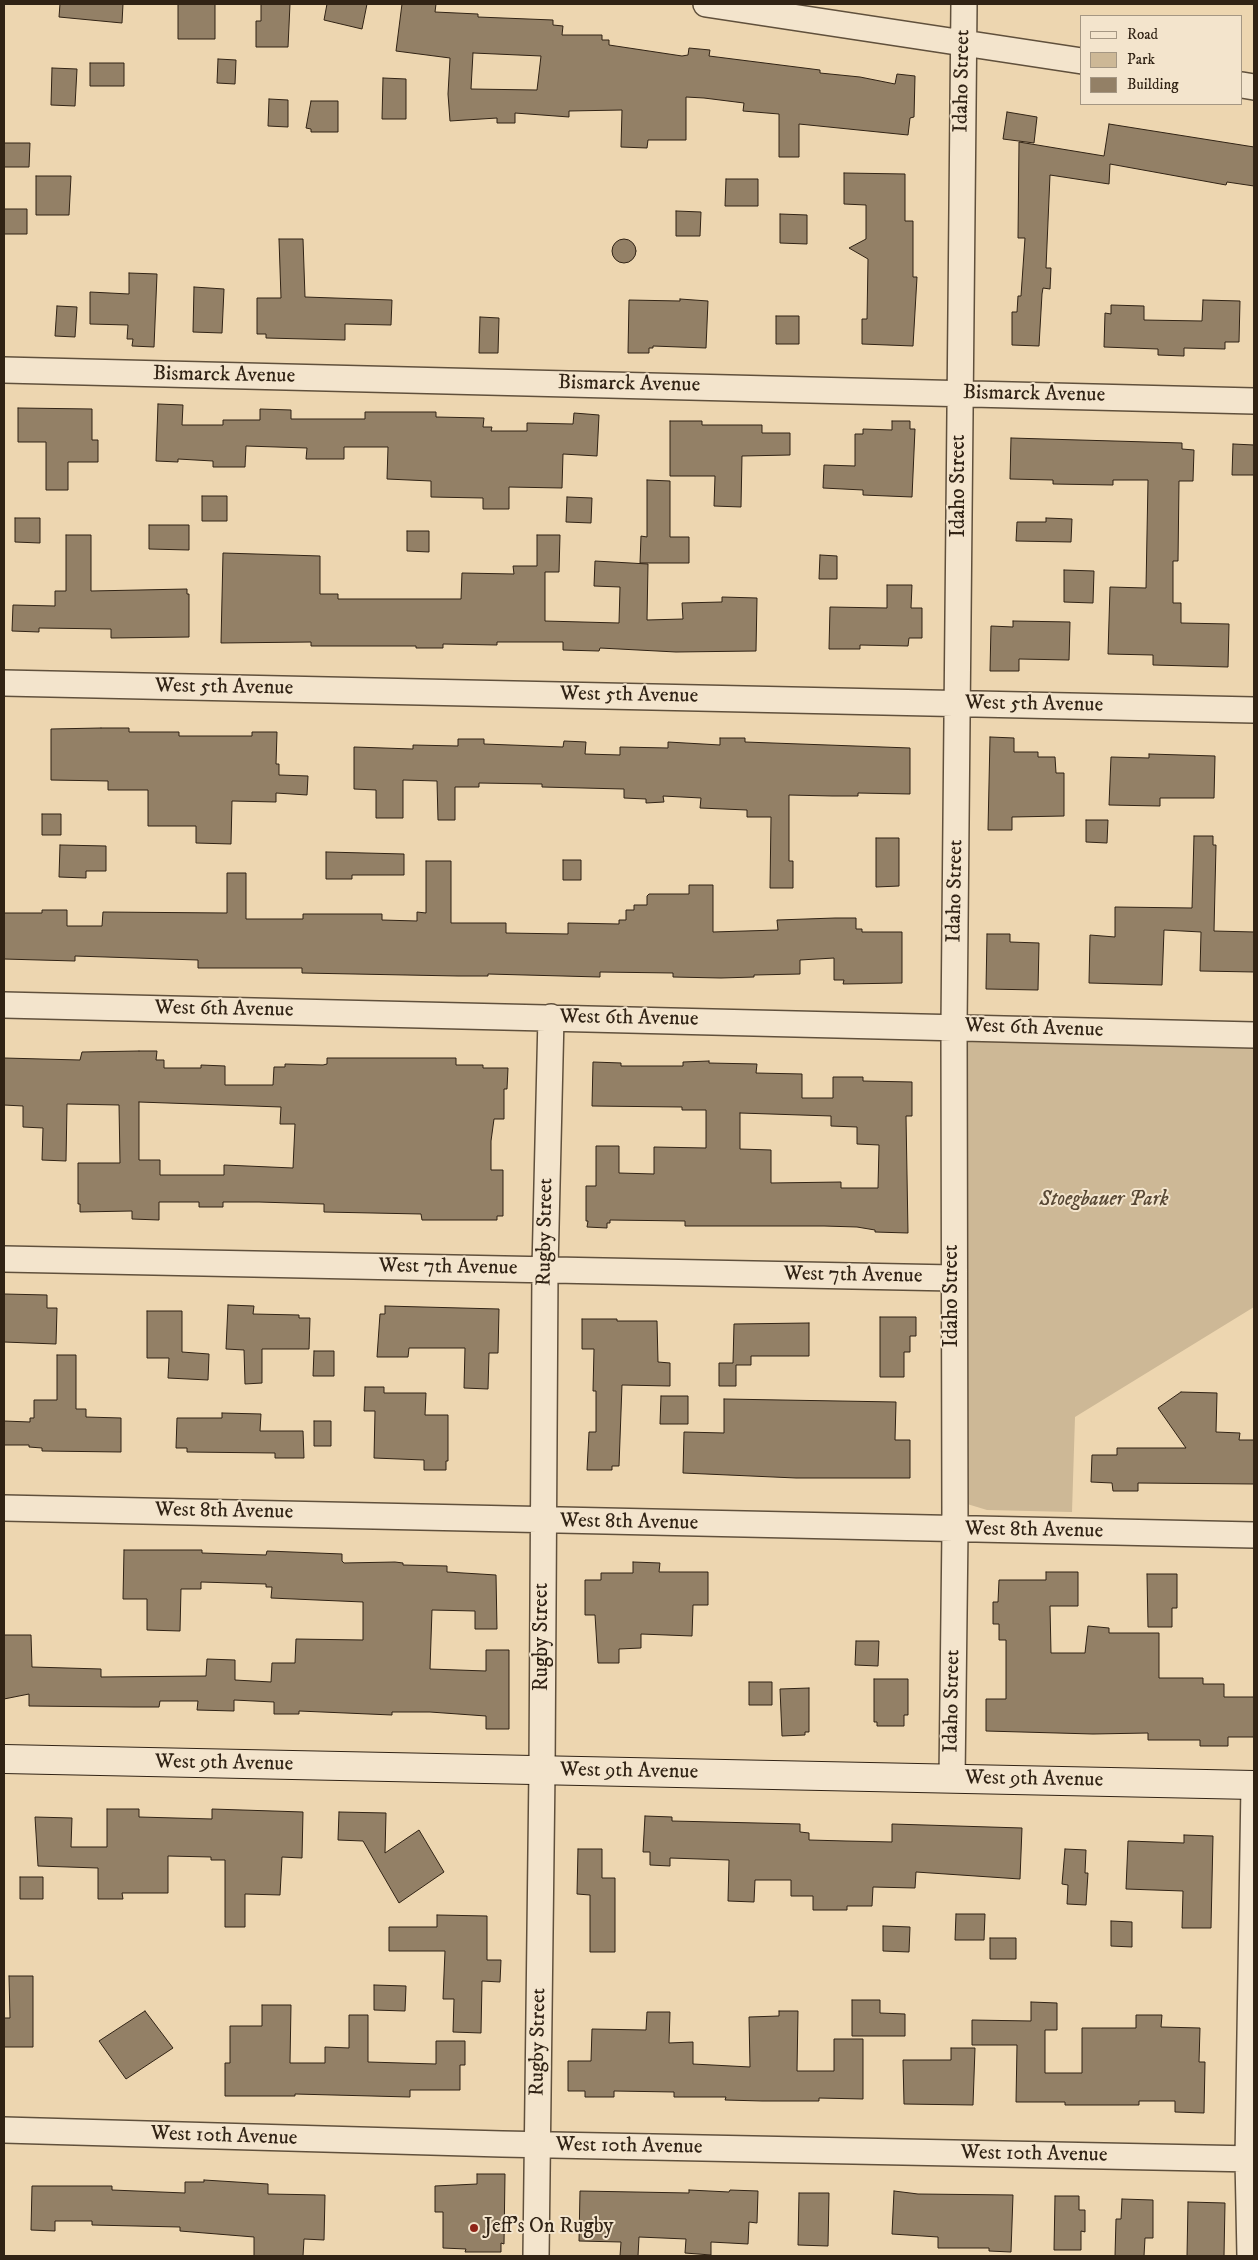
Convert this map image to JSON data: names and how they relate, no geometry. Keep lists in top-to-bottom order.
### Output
{
  "streets": {
    "main road": ["West 9th Avenue"],
    "street": [
      "Idaho Street",
      "Bismarck Avenue",
      "West 5th Avenue",
      "West 6th Avenue",
      "Rugby Street",
      "West 7th Avenue",
      "West 8th Avenue",
      "West 10th Avenue"
    ]
  },
  "crossings": [
    ["Idaho Street", "Bismarck Avenue"],
    ["Idaho Street", "West 5th Avenue"],
    ["Idaho Street", "West 6th Avenue"],
    ["Idaho Street", "West 7th Avenue"],
    ["Idaho Street", "West 8th Avenue"],
    ["Idaho Street", "West 9th Avenue"],
    ["West 6th Avenue", "Rugby Street"],
    ["Rugby Street", "West 7th Avenue"],
    ["Rugby Street", "West 8th Avenue"],
    ["Rugby Street", "West 9th Avenue"],
    ["Rugby Street", "West 10th Avenue"]
  ],
  "parks": ["Stoegbauer Park"],
  "places": ["Jeff's On Rugby"],
  "legend": ["Road", "Park", "Building"]
}
